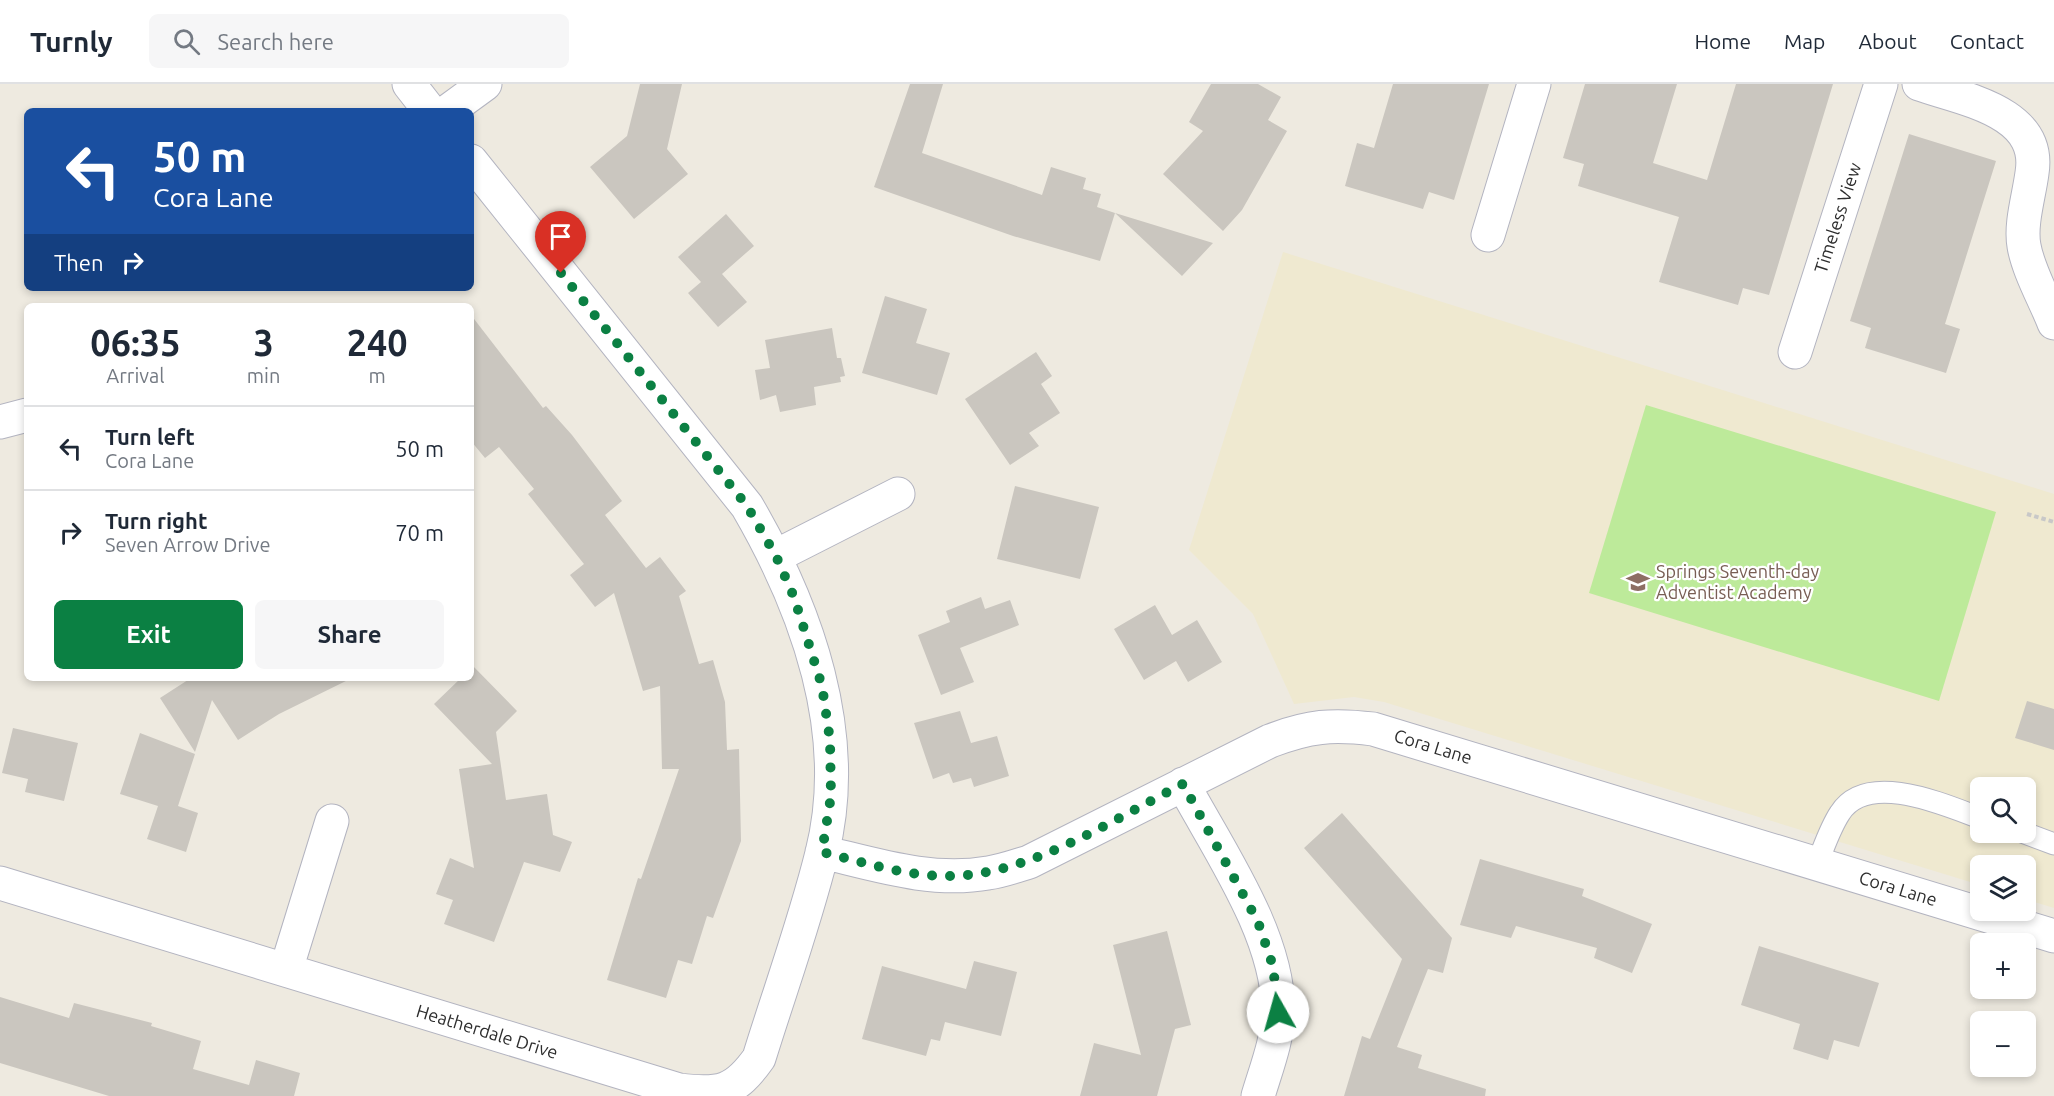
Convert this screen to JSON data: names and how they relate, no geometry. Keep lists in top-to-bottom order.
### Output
{
  "streets": {
    "street": ["Timeless View", "Cora Lane", "Heatherdale Drive"]
  },
  "crossings": [
    ["Cora Lane", "Heatherdale Drive"]
  ],
  "places": {
    "school or university": ["Springs Seventh-day Adventist Academy"]
  },
  "page": {
    "header": "Turnly",
    "search": "Search here",
    "nav": [
      "Home",
      "Map",
      "About",
      "Contact"
    ],
    "turn": ["50 m", "Cora Lane"],
    "then": "Then",
    "eta": [
      "06:35",
      "Arrival",
      "3",
      "min",
      "240",
      "m"
    ],
    "list": [
      {
        "name": "Turn left",
        "note": "Cora Lane",
        "value": "50 m"
      },
      {
        "name": "Turn right",
        "note": "Seven Arrow Drive",
        "value": "70 m"
      }
    ],
    "buttons": ["Exit", "Share"],
    "map_buttons": ["+", "−"]
  }
}
